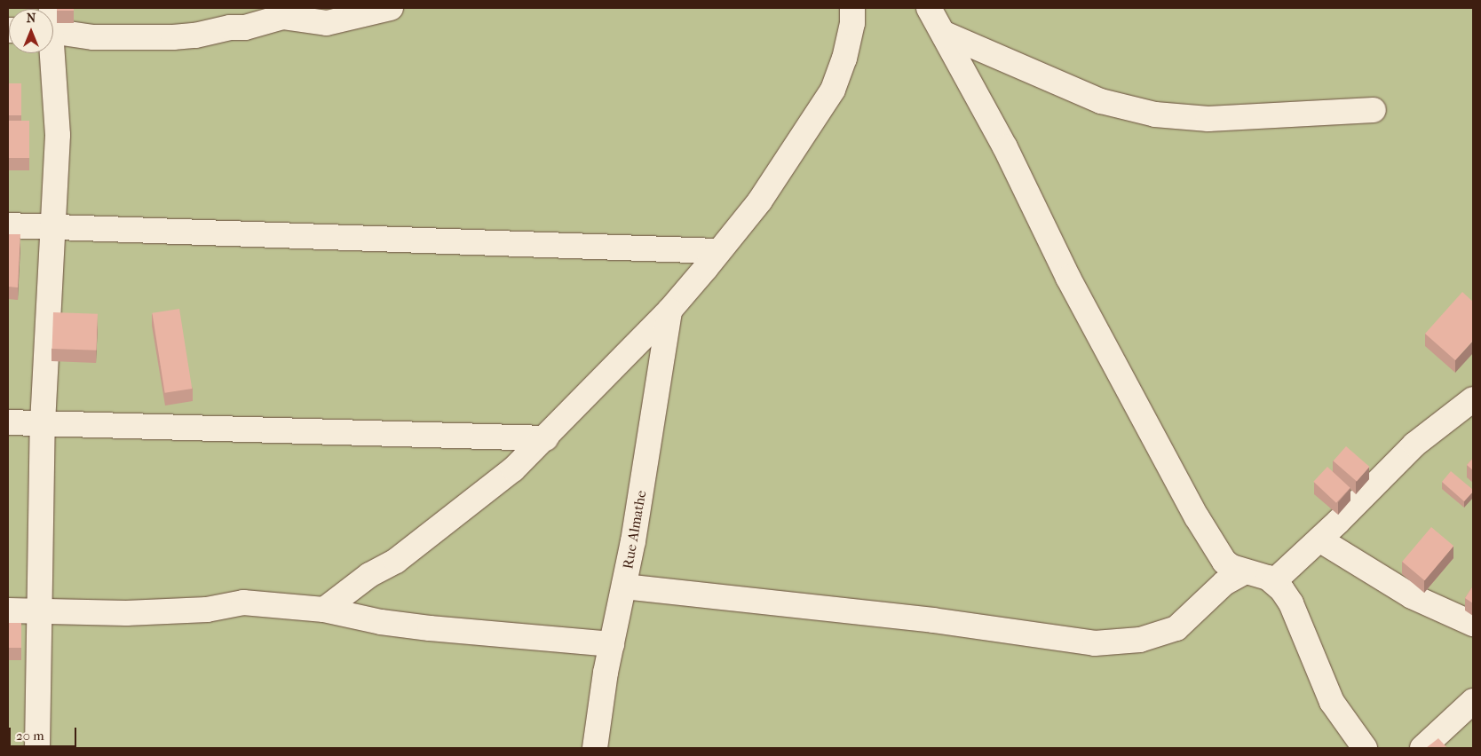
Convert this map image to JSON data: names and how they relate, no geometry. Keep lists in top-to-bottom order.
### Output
{
  "streets": {
    "street": ["Rue Almathe"]
  },
  "scale_bar": "20 m",
  "north": "top"
}
